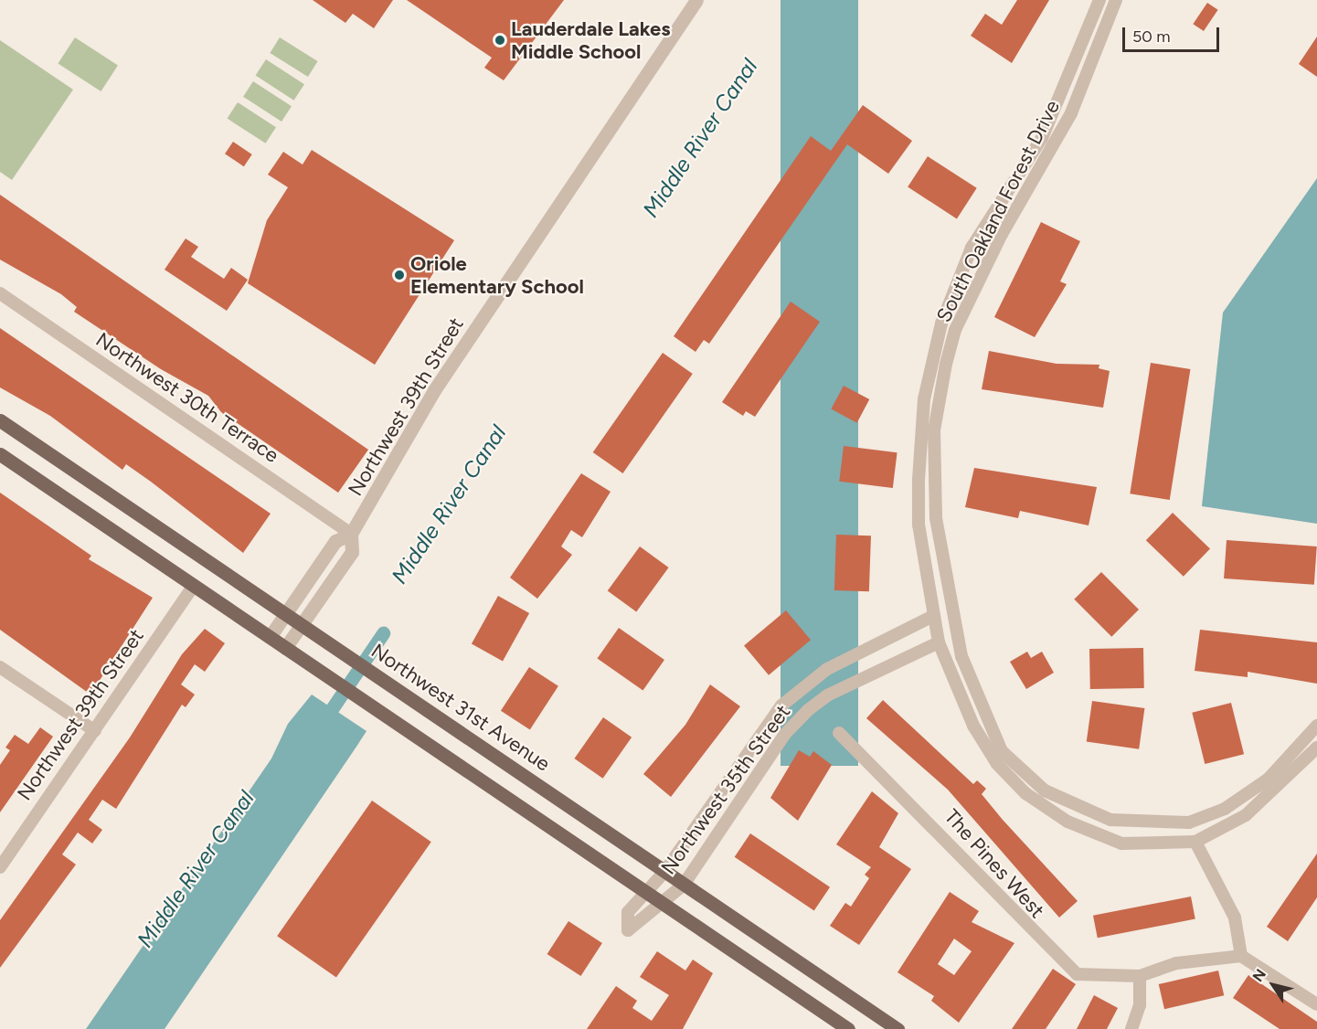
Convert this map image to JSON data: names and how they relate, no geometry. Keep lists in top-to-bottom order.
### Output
{
  "streets": {
    "main road": ["Northwest 31st Avenue"],
    "street": [
      "South Oakland Forest Drive",
      "Northwest 30th Terrace",
      "Northwest 39th Street",
      "Northwest 35th Street",
      "The Pines West"
    ]
  },
  "crossings": [
    ["Northwest 30th Terrace", "Northwest 39th Street"],
    ["Northwest 39th Street", "Northwest 31st Avenue"],
    ["Northwest 31st Avenue", "Northwest 35th Street"]
  ],
  "water": ["Middle River Canal"],
  "places": ["Lauderdale Lakes Middle School", "Oriole Elementary School"],
  "scale_bar": "50 m",
  "north": "top left"
}
